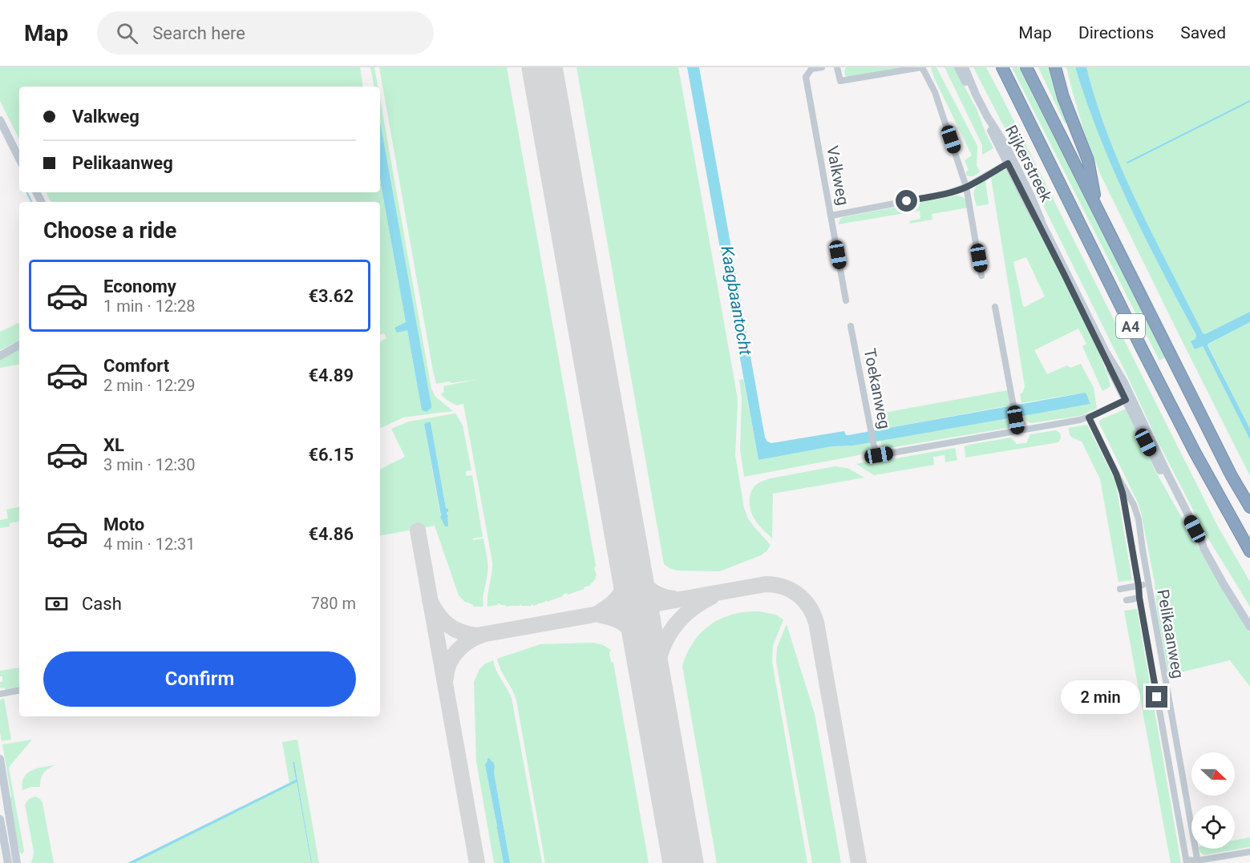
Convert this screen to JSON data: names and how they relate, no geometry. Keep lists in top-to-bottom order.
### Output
{
  "streets": {
    "highway": ["A4"],
    "street": [
      "Rijkerstreek",
      "Valkweg",
      "Toekanweg",
      "Pelikaanweg"
    ]
  },
  "crossings": [
    ["Rijkerstreek", "Valkweg"],
    ["Rijkerstreek", "Toekanweg"],
    ["Toekanweg", "Pelikaanweg"]
  ],
  "water": ["Kaagbaantocht"],
  "north": "right",
  "page": {
    "header": "Map",
    "search": "Search here",
    "nav": ["Map", "Directions", "Saved"],
    "banner": ["Valkweg", "Pelikaanweg"],
    "heading": "Choose a ride",
    "list": [
      {
        "name": "Economy",
        "note": "1 min · 12:28",
        "value": "€3.62"
      },
      {
        "name": "Comfort",
        "note": "2 min · 12:29",
        "value": "€4.89"
      },
      {
        "name": "XL",
        "note": "3 min · 12:30",
        "value": "€6.15"
      },
      {
        "name": "Moto",
        "note": "4 min · 12:31",
        "value": "€4.86"
      }
    ],
    "pay": ["Cash", "780 m"],
    "buttons": "Confirm",
    "bubble": "2 min"
  }
}
